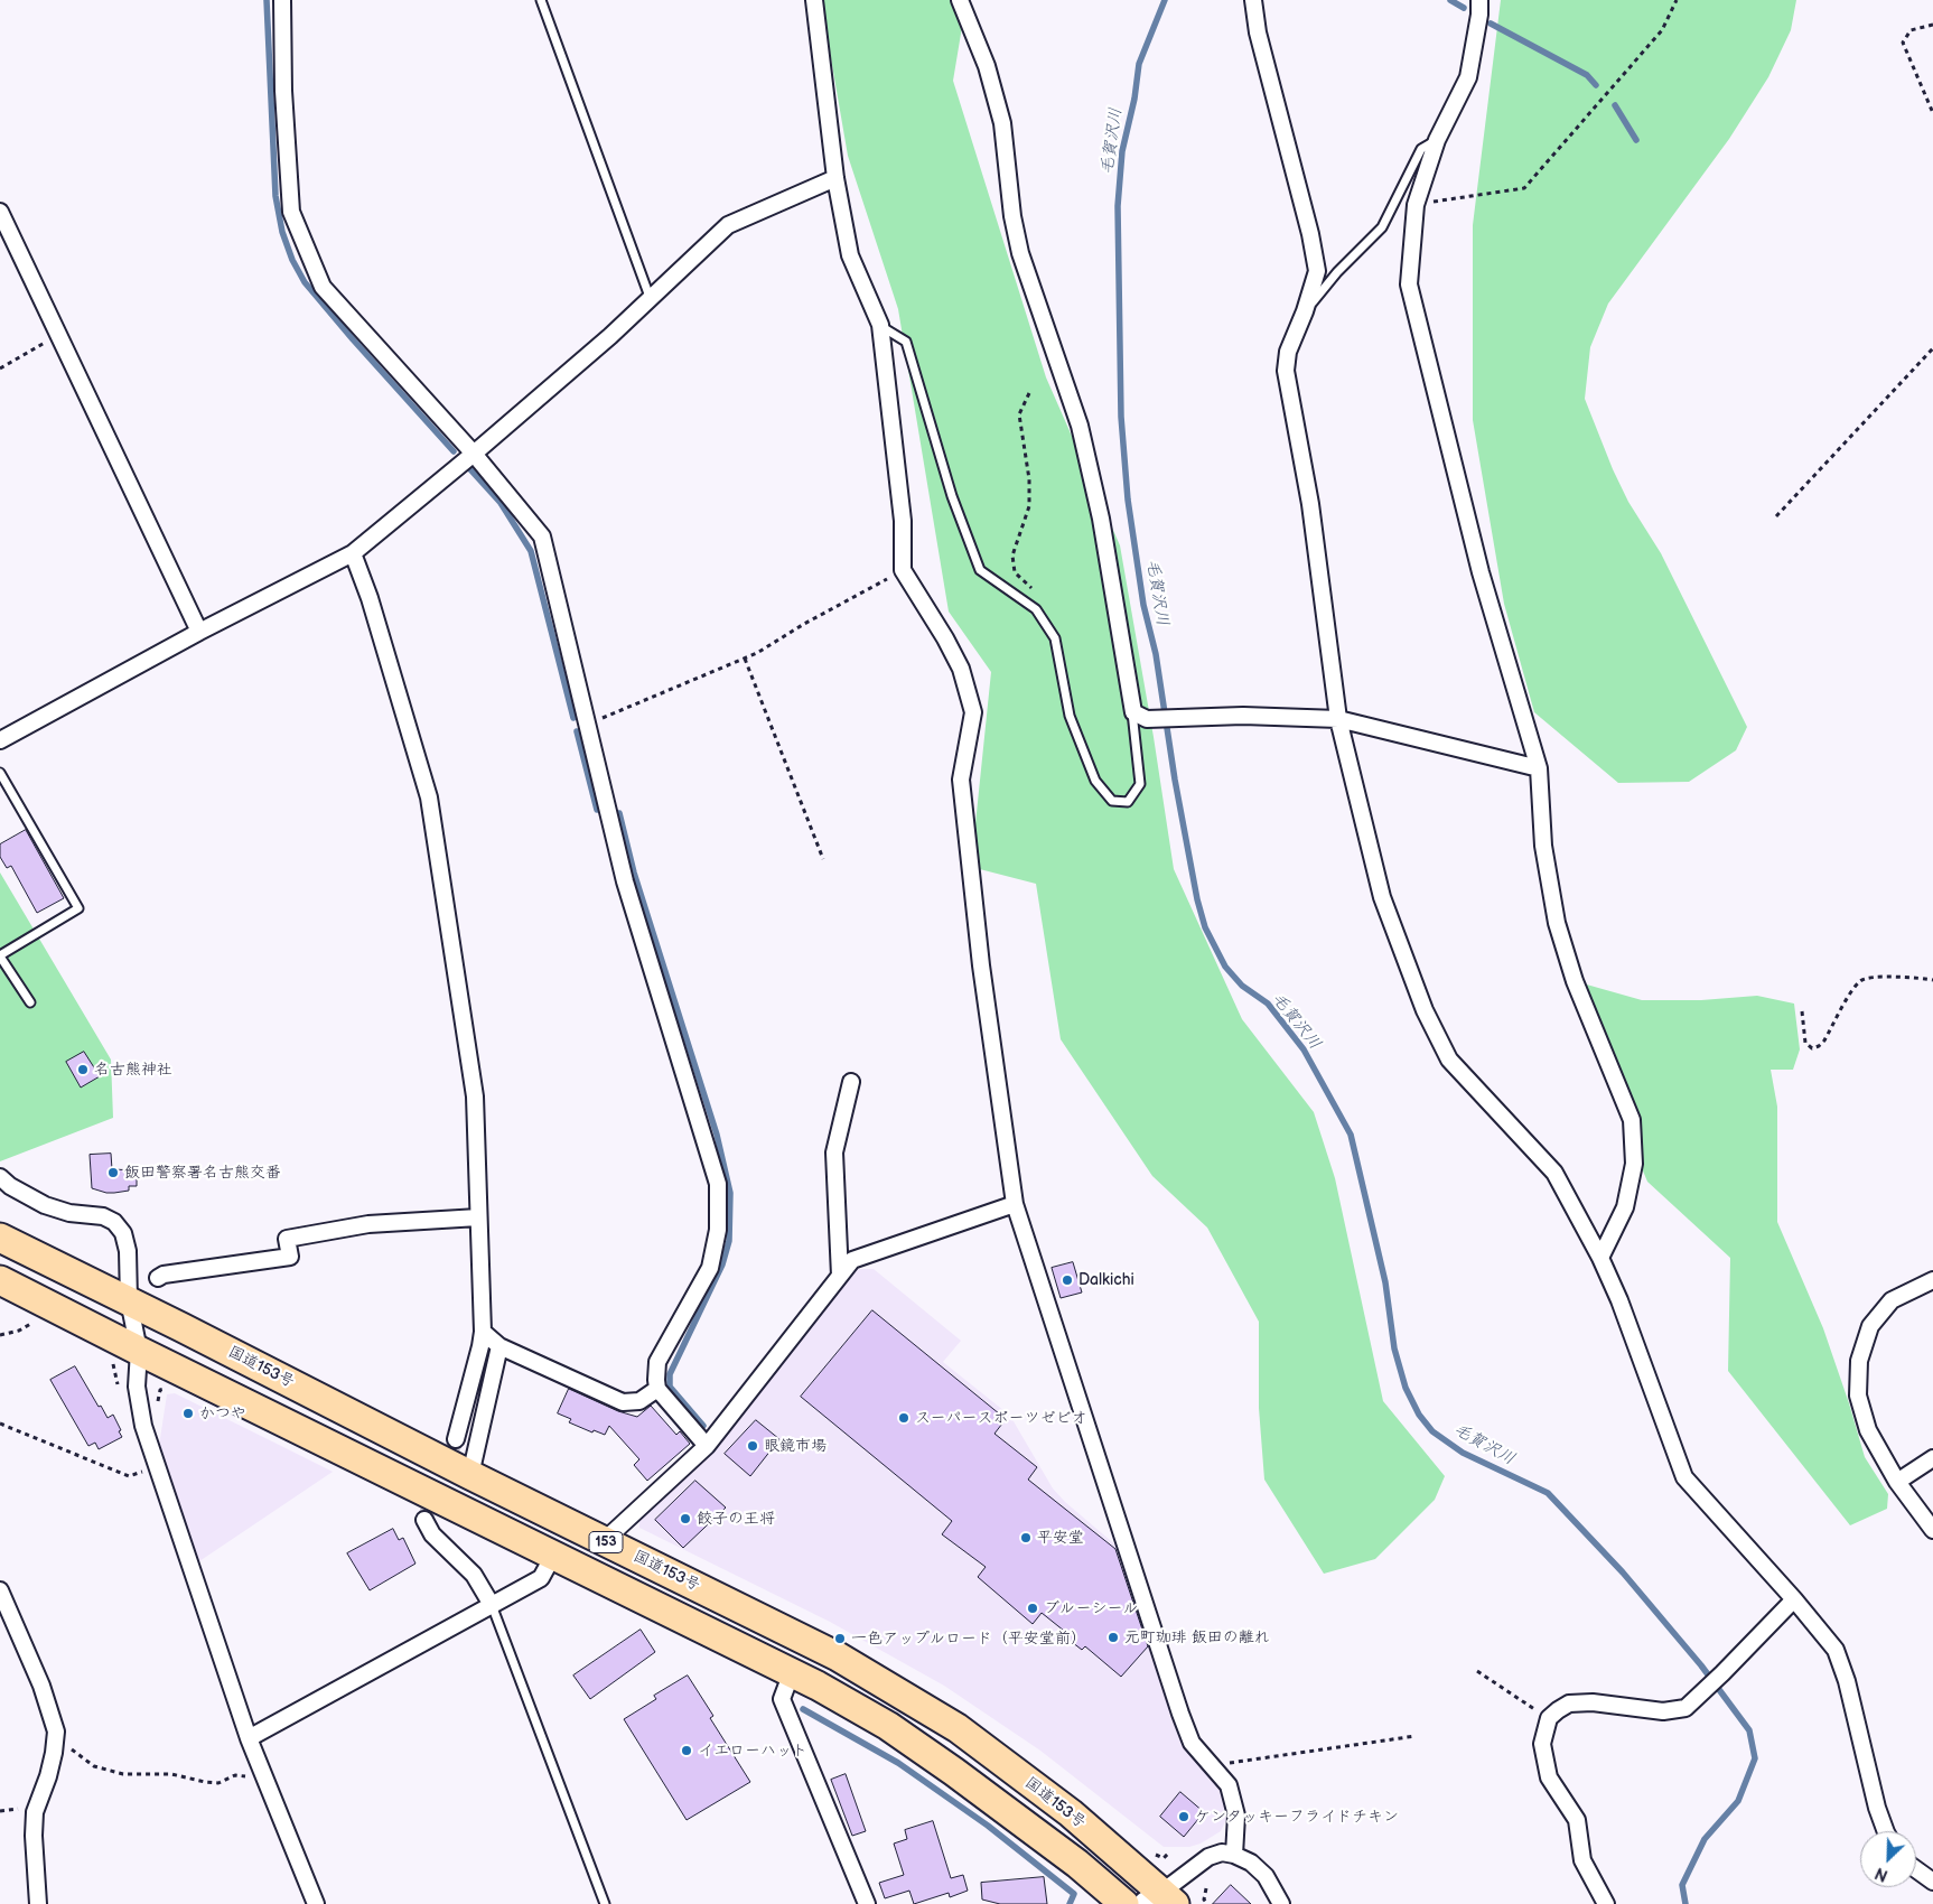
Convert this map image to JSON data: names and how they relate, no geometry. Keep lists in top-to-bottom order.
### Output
{
  "streets": {
    "highway": ["国道153号", "153"]
  },
  "water": ["毛賀沢川"],
  "places": [
    "名古熊神社",
    "飯田警察署名古熊交番",
    "Dalkichi",
    "かつや",
    "スーパースポーツゼビオ",
    "眼鏡市場",
    "餃子の王将",
    "平安堂",
    "ブルーシール",
    "元町珈琲 飯田の離れ",
    "一色アップルロード（平安堂前）",
    "イエローハット",
    "ケンタッキーフライドチキン"
  ],
  "north": "bottom left"
}
